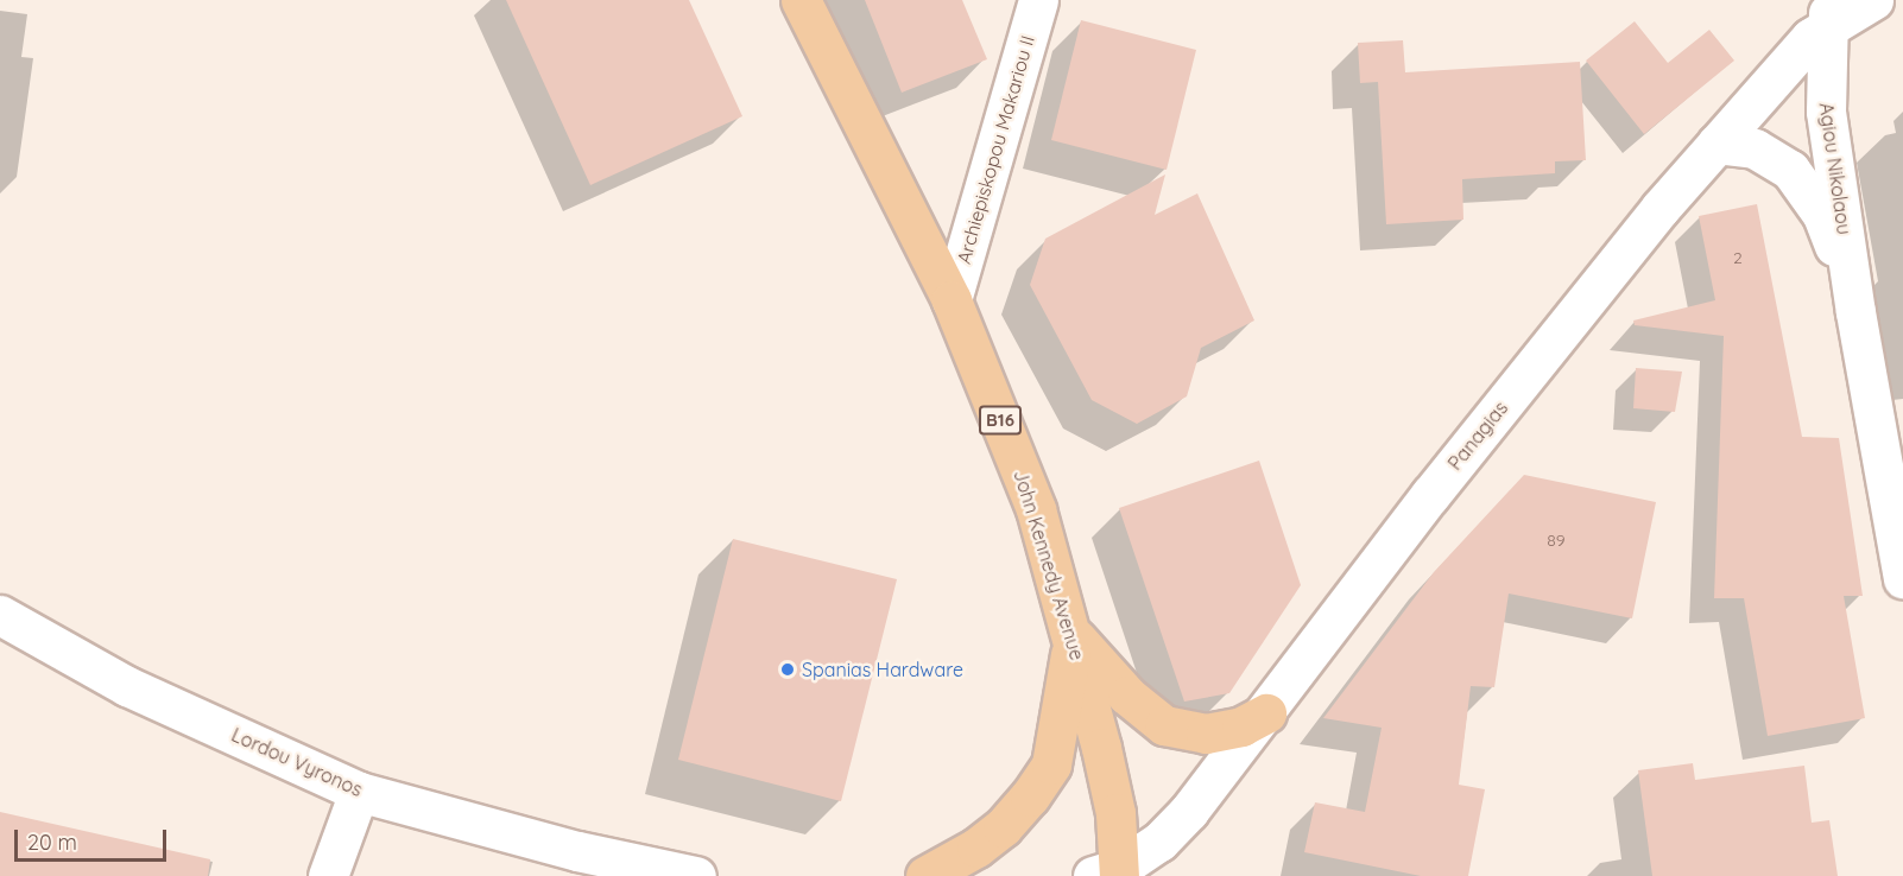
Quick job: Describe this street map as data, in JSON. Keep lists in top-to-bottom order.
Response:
{
  "streets": {
    "main road": ["B16", "John Kennedy Avenue"],
    "street": [
      "Archiepiskopou Makariou II",
      "Agiou Nikolaou",
      "Panagias",
      "Lordou Vyronos"
    ]
  },
  "crossings": [
    ["Archiepiskopou Makariou II", "John Kennedy Avenue"],
    ["Agiou Nikolaou", "Panagias"],
    ["Panagias", "John Kennedy Avenue"]
  ],
  "places": ["Spanias Hardware"],
  "house_numbers": ["2", "89"],
  "scale_bar": "20 m"
}
